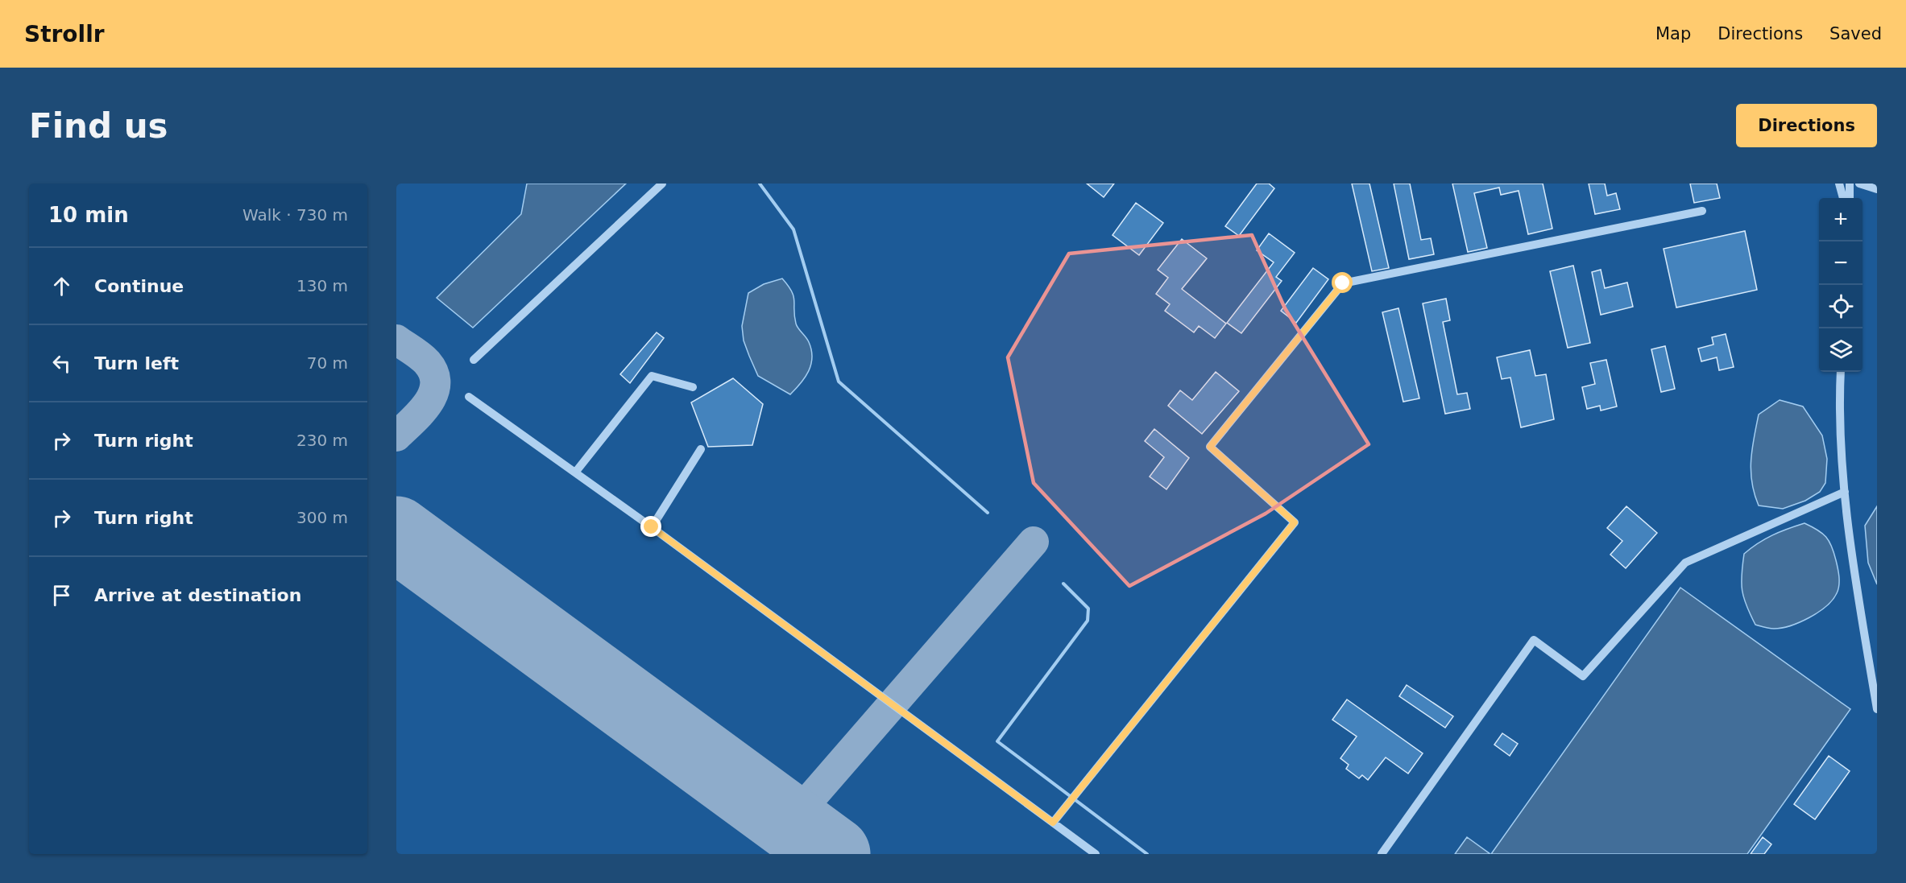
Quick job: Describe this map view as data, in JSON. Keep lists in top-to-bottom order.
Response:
{
  "page": {
    "header": "Strollr",
    "nav": ["Map", "Directions", "Saved"],
    "buttons": "Directions",
    "title": "Find us",
    "heading": ["10 min", "Walk · 730 m"],
    "map_buttons": ["+", "−"],
    "list": [
      ["Continue", "130 m"],
      ["Turn left", "70 m"],
      ["Turn right", "230 m"],
      ["Turn right", "300 m"],
      "Arrive at destination"
    ]
  }
}
